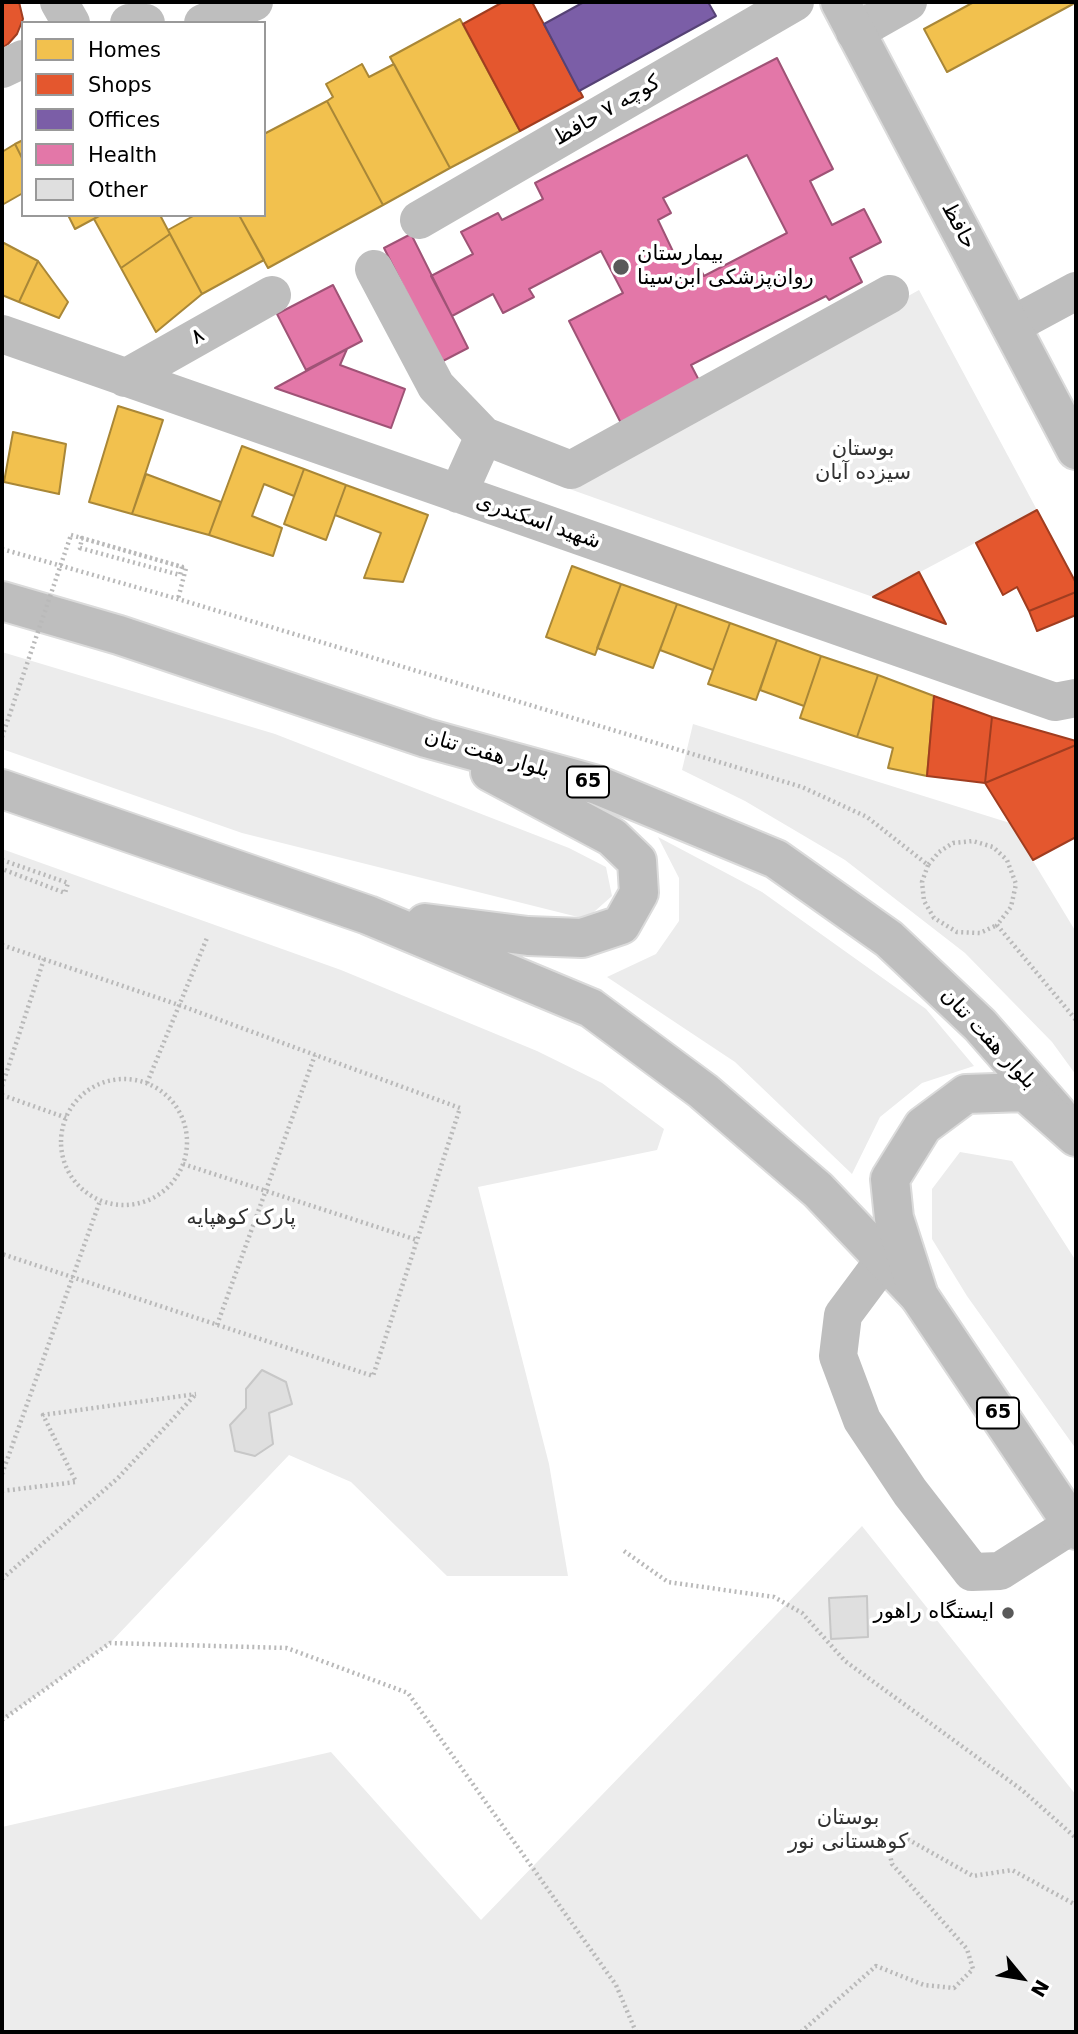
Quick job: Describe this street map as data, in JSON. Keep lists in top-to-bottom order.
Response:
{
  "streets": {
    "main road": [
      "کوچه ۷ حافظ",
      "حافظ",
      "۸",
      "شهید اسکندری",
      "بلوار هفت تنان",
      "65"
    ]
  },
  "crossings": [
    ["۸", "شهید اسکندری"],
    ["بلوار هفت تنان", "65"]
  ],
  "parks": ["بوستان سیزده آبان", "پارک کوهپایه", "بوستان کوهستانی نور"],
  "places": ["بیمارستان روان‌پزشکی ابن‌سینا", "ایستگاه راهور"],
  "legend": [
    "Homes",
    "Shops",
    "Offices",
    "Health",
    "Other"
  ],
  "north": "bottom right"
}
